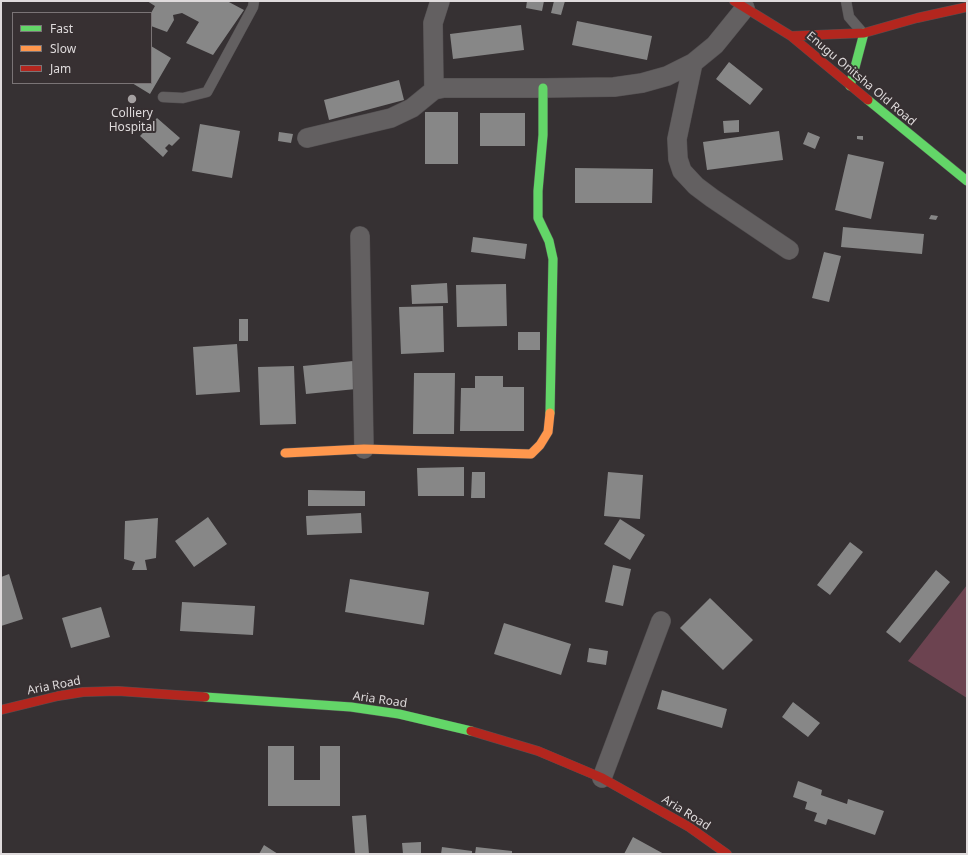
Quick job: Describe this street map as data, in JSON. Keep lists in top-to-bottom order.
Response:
{
  "streets": {
    "street": ["Enugu Onitsha Old Road", "Aria Road"]
  },
  "places": ["Colliery Hospital"],
  "legend": ["Fast", "Slow", "Jam"]
}
